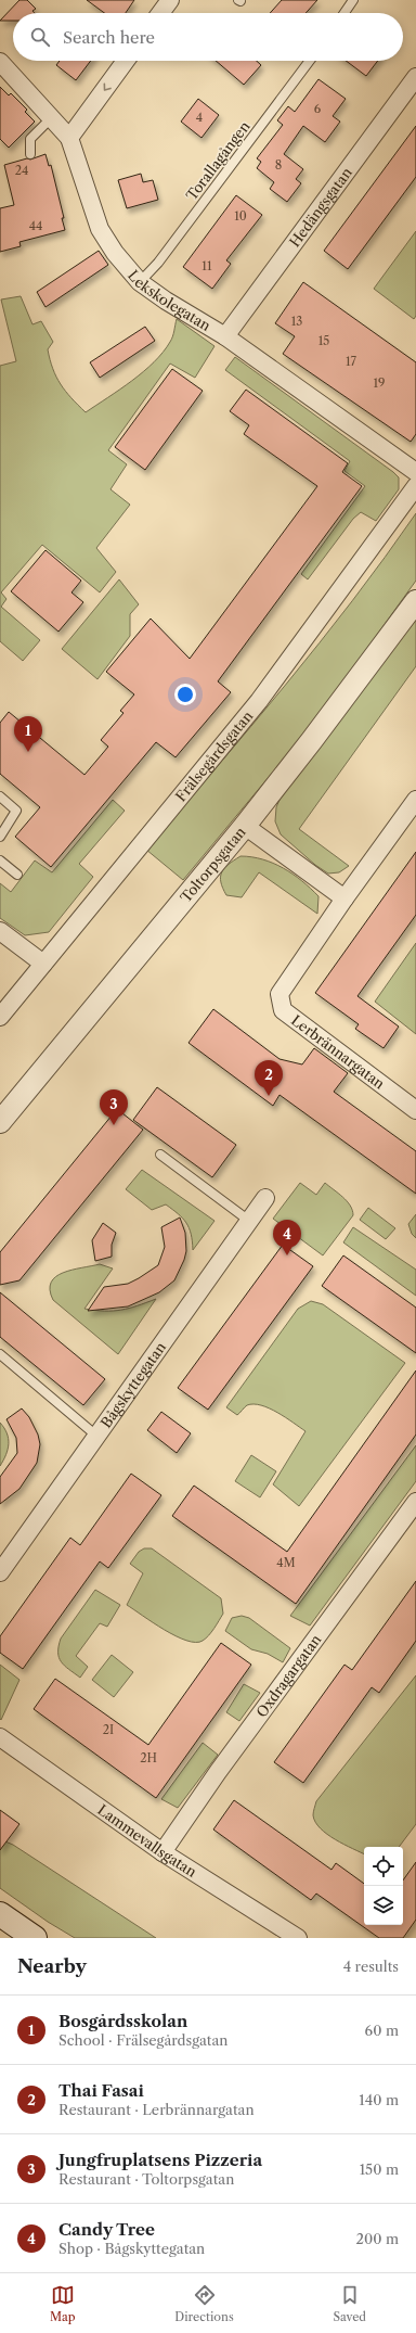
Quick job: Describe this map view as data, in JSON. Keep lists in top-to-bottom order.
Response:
{
  "streets": {
    "street": [
      "Hedängsgatan",
      "Lekskolegatan",
      "Frälsegårdsgatan",
      "Toltorpsgatan",
      "Lerbrännargatan",
      "Bågskyttegatan",
      "Oxdragargatan",
      "Lammevallsgatan"
    ],
    "lane": ["Torallagången"]
  },
  "crossings": [
    ["Torallagången", "Lekskolegatan"],
    ["Hedängsgatan", "Lekskolegatan"],
    ["Oxdragargatan", "Lammevallsgatan"]
  ],
  "house_numbers": [
    "6",
    "4",
    "8",
    "24",
    "10",
    "44",
    "11",
    "13",
    "15",
    "17",
    "19",
    "4M",
    "2I",
    "2H"
  ],
  "page": {
    "search": "Search here",
    "pins": [
      "1",
      "2",
      "3",
      "4"
    ],
    "heading": ["Nearby", "4 results"],
    "list": [
      {
        "mark": "1",
        "name": "Bosgårdsskolan",
        "note": "School · Frälsegårdsgatan",
        "value": "60 m"
      },
      {
        "mark": "2",
        "name": "Thai Fasai",
        "note": "Restaurant · Lerbrännargatan",
        "value": "140 m"
      },
      {
        "mark": "3",
        "name": "Jungfruplatsens Pizzeria",
        "note": "Restaurant · Toltorpsgatan",
        "value": "150 m"
      },
      {
        "mark": "4",
        "name": "Candy Tree",
        "note": "Shop · Bågskyttegatan",
        "value": "200 m"
      }
    ],
    "nav": ["Map", "Directions", "Saved"]
  }
}
